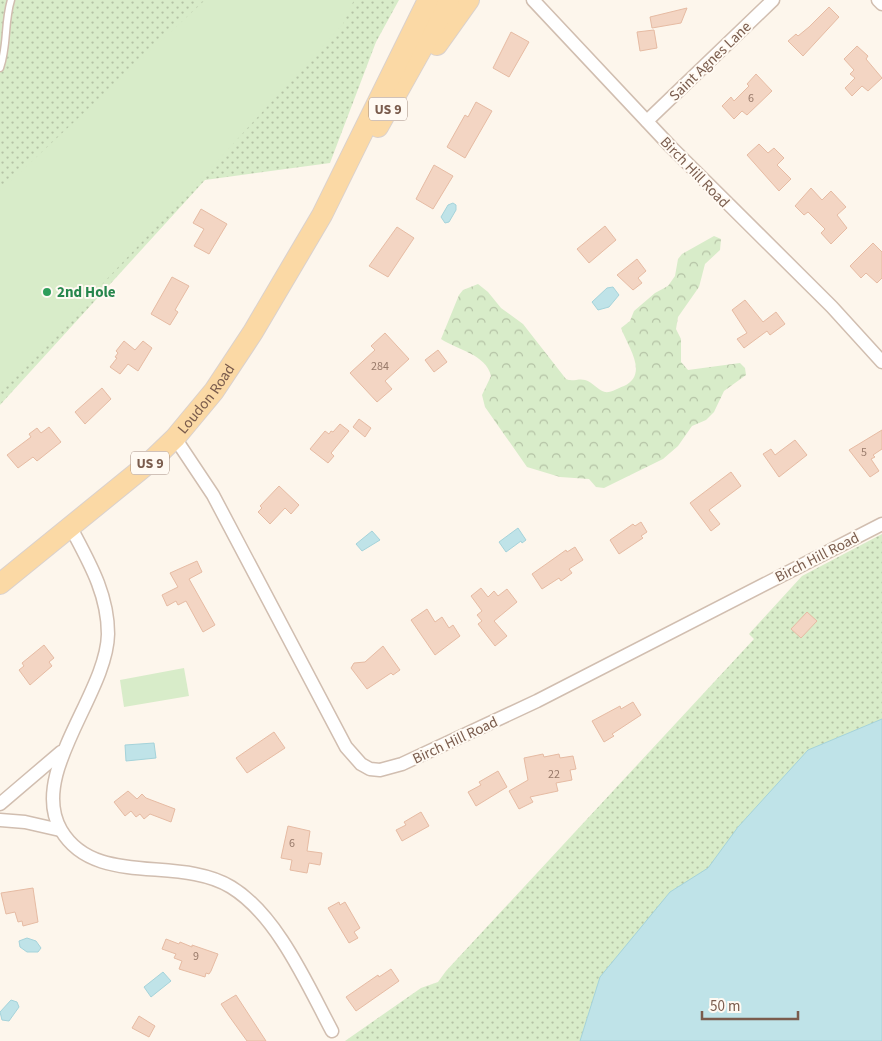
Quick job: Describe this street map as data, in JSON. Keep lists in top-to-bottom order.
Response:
{
  "streets": {
    "main road": ["US 9", "Loudon Road"],
    "street": ["Saint Agnes Lane", "Birch Hill Road"]
  },
  "crossings": [
    ["Saint Agnes Lane", "Birch Hill Road"],
    ["US 9", "Loudon Road"],
    ["Birch Hill Road", "Loudon Road"]
  ],
  "places": ["2nd Hole"],
  "house_numbers": [
    "6",
    "284",
    "5",
    "22",
    "6",
    "9"
  ],
  "scale_bar": "50 m"
}
